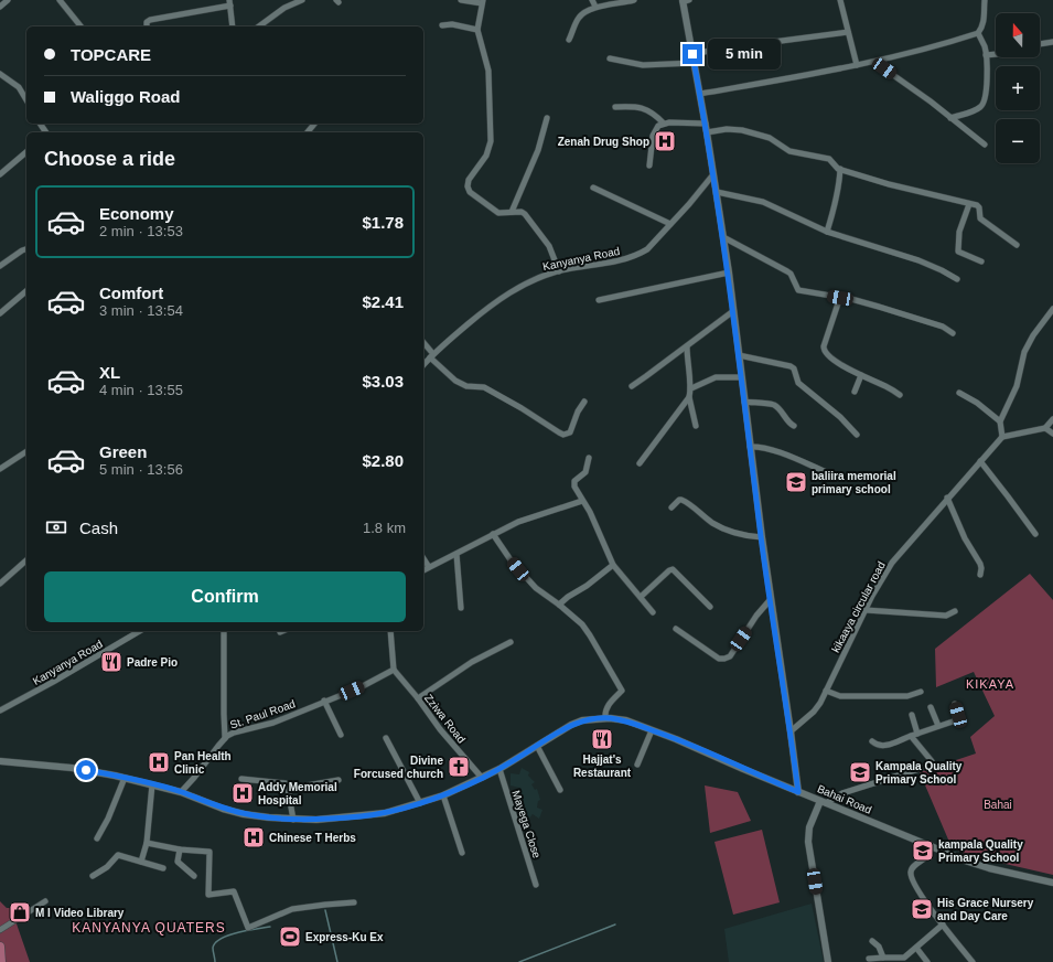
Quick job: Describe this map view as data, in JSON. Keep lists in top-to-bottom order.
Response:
{
  "streets": {
    "street": [
      "Kanyanya Road",
      "kikaaya circular road",
      "St. Paul Road",
      "Zziwa Road",
      "Bahai Road",
      "Mayega Close"
    ]
  },
  "crossings": [
    ["St. Paul Road", "Zziwa Road"],
    ["St. Paul Road", "Bahai Road"],
    ["Zziwa Road", "Bahai Road"],
    ["Bahai Road", "Mayega Close"]
  ],
  "districts": ["KIKAYA", "KANYANYA QUATERS"],
  "parks": ["Bahai"],
  "places": {
    "hospital": [
      "Zenah Drug Shop",
      "Pan Health Clinic",
      "Addy Memorial Hospital",
      "Chinese T Herbs"
    ],
    "school or university": [
      "baliira memorial primary school",
      "Kampala Quality Primary School",
      "kampala Quality Primary School",
      "His Grace Nursery and Day Care"
    ],
    "restaurant": ["Padre Pio", "Hajjat's Restaurant"],
    "church": ["Divine Forcused church"],
    "shop": ["M I Video Library"],
    "sports": ["Express-Ku Ex"]
  },
  "north": "top",
  "page": {
    "map_buttons": ["+", "−"],
    "banner": ["TOPCARE", "Waliggo Road"],
    "bubble": "5 min",
    "heading": "Choose a ride",
    "list": [
      {
        "name": "Economy",
        "note": "2 min · 13:53",
        "value": "$1.78"
      },
      {
        "name": "Comfort",
        "note": "3 min · 13:54",
        "value": "$2.41"
      },
      {
        "name": "XL",
        "note": "4 min · 13:55",
        "value": "$3.03"
      },
      {
        "name": "Green",
        "note": "5 min · 13:56",
        "value": "$2.80"
      }
    ],
    "pay": ["Cash", "1.8 km"],
    "buttons": "Confirm"
  }
}
